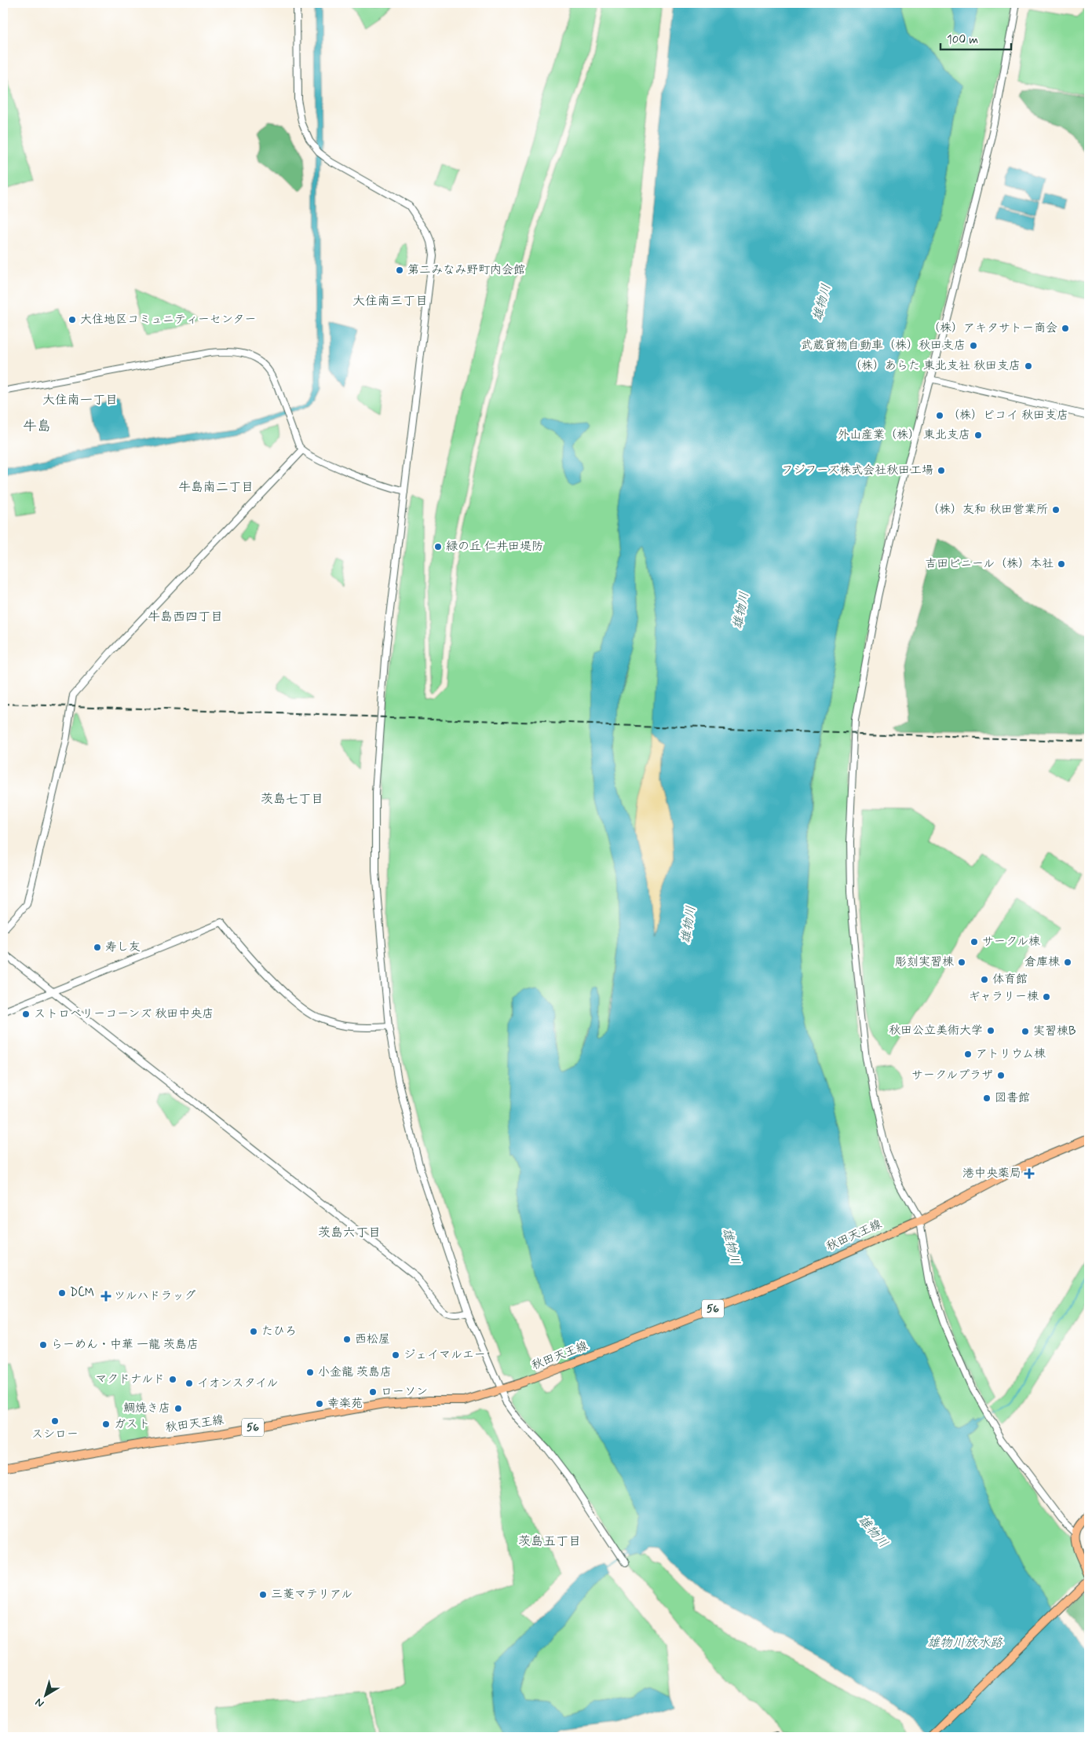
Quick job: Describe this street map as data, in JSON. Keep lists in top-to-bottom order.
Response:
{
  "streets": {
    "main road": ["秋田天王線", "56"]
  },
  "districts": [
    "大住南三丁目",
    "大住南一丁目",
    "牛島",
    "牛島南二丁目",
    "牛島西四丁目",
    "茨島七丁目",
    "茨島六丁目",
    "茨島五丁目"
  ],
  "water": ["雄物川", "雄物川放水路"],
  "places": {
    "other": [
      "第二みなみ野町内会館",
      "大住地区コミュニティーセンター",
      "（株）アキタサトー商会",
      "武蔵貨物自動車（株）秋田支店",
      "（株）あらた 東北支社 秋田支店",
      "（株）ピコイ 秋田支店",
      "外山産業（株） 東北支店",
      "フジフーズ株式会社秋田工場",
      "（株）友和 秋田営業所",
      "緑の丘 仁井田堤防",
      "吉田ビニール（株）本社",
      "サークル棟",
      "寿し友",
      "彫刻実習棟",
      "倉庫棟",
      "体育館",
      "ギャラリー棟",
      "ストロベリーコーンズ 秋田中央店",
      "秋田公立美術大学",
      "実習棟B",
      "アトリウム棟",
      "サークルプラザ",
      "図書館",
      "DCM",
      "たひろ",
      "西松屋",
      "らーめん・中華 一龍 茨島店",
      "ジェイマルエー",
      "小金龍 茨島店",
      "マクドナルド",
      "イオンスタイル",
      "ローソン",
      "幸楽苑",
      "鯛焼き店",
      "スシロー",
      "ガスト",
      "三菱マテリアル"
    ],
    "health": ["港中央薬局", "ツルハドラッグ"]
  },
  "scale_bar": "100 m",
  "north": "bottom left"
}
